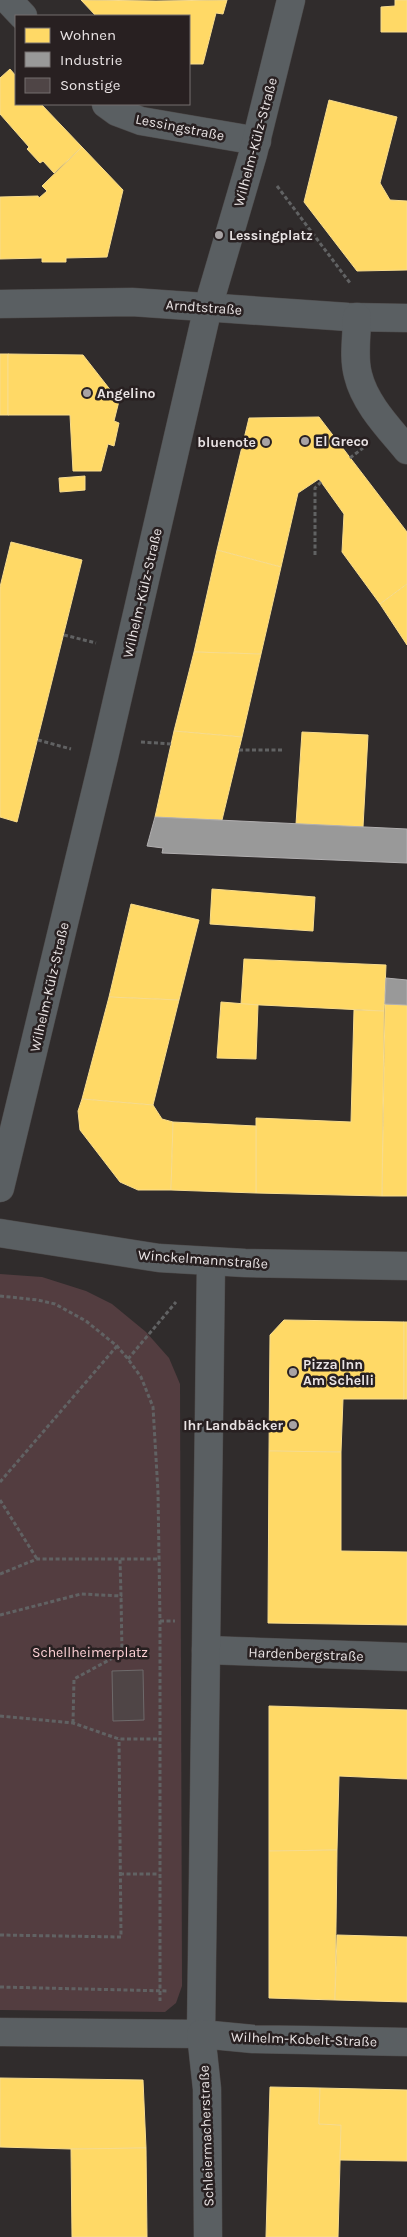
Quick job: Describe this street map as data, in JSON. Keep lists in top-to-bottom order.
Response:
{
  "streets": {
    "street": [
      "Lessingstraße",
      "Wilhelm-Külz-Straße",
      "Arndtstraße",
      "Winckelmannstraße",
      "Hardenbergstraße",
      "Wilhelm-Kobelt-Straße",
      "Schleiermacherstraße"
    ]
  },
  "crossings": [
    ["Lessingstraße", "Wilhelm-Külz-Straße"],
    ["Wilhelm-Külz-Straße", "Arndtstraße"],
    ["Wilhelm-Kobelt-Straße", "Schleiermacherstraße"]
  ],
  "parks": ["Schellheimerplatz"],
  "places": [
    "Lessingplatz",
    "Angelino",
    "El Greco",
    "bluenote",
    "Pizza Inn Am Schelli",
    "Ihr Landbäcker"
  ],
  "legend": ["Wohnen", "Industrie", "Sonstige"]
}
